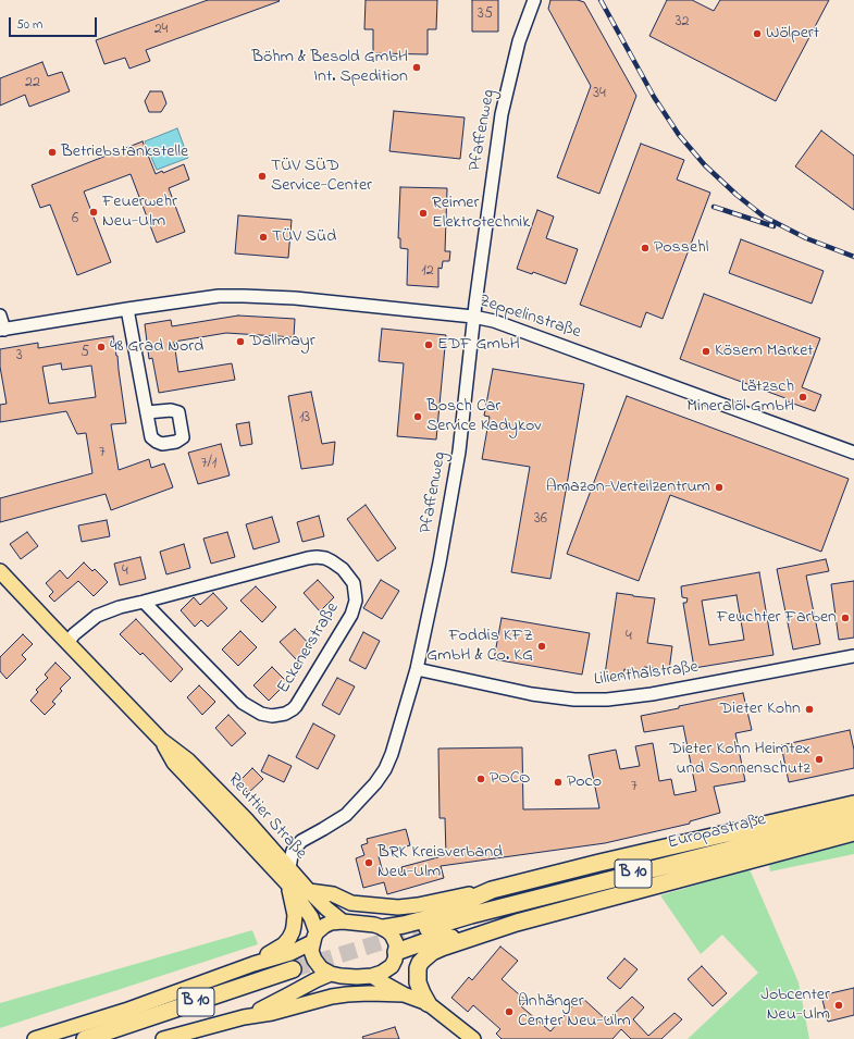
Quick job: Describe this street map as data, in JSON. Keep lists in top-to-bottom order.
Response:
{
  "streets": {
    "highway": ["Europastraße", "B 10"],
    "main road": ["Reuttier Straße"],
    "street": [
      "Pfaffenweg",
      "Zeppelinstraße",
      "Eckenerstraße",
      "Lilienthalstraße"
    ]
  },
  "crossings": [
    ["Pfaffenweg", "Zeppelinstraße"],
    ["Pfaffenweg", "Lilienthalstraße"],
    ["Pfaffenweg", "Reuttier Straße"],
    ["Eckenerstraße", "Reuttier Straße"]
  ],
  "places": [
    "Wölpert",
    "Böhm & Besold GmbH Int. Spedition",
    "Betriebstankstelle",
    "TÜV SÜD Service-Center",
    "Feuerwehr Neu-Ulm",
    "Reimer Elektrotechnik",
    "TÜV Süd",
    "Possehl",
    "Dallmayr",
    "EDF GmbH",
    "48 Grad Nord",
    "Kösem Market",
    "Lätzsch Mineralöl GmbH",
    "Bosch Car Service Kadykov",
    "Amazon-Verteilzentrum",
    "Feuchter Farben",
    "Foddis KFZ GmbH & Co. KG",
    "Dieter Kohn",
    "Dieter Kohn Heimtex und Sonnenschutz",
    "POCO",
    "Poco",
    "BRK Kreisverband Neu-Ulm",
    "Jobcenter Neu-Ulm",
    "Anhänger Center Neu-Ulm"
  ],
  "house_numbers": [
    "35",
    "32",
    "24",
    "22",
    "34",
    "6",
    "12",
    "5",
    "3",
    "13",
    "7",
    "7/1",
    "36",
    "4",
    "4",
    "7"
  ],
  "scale_bar": "50 m"
}
